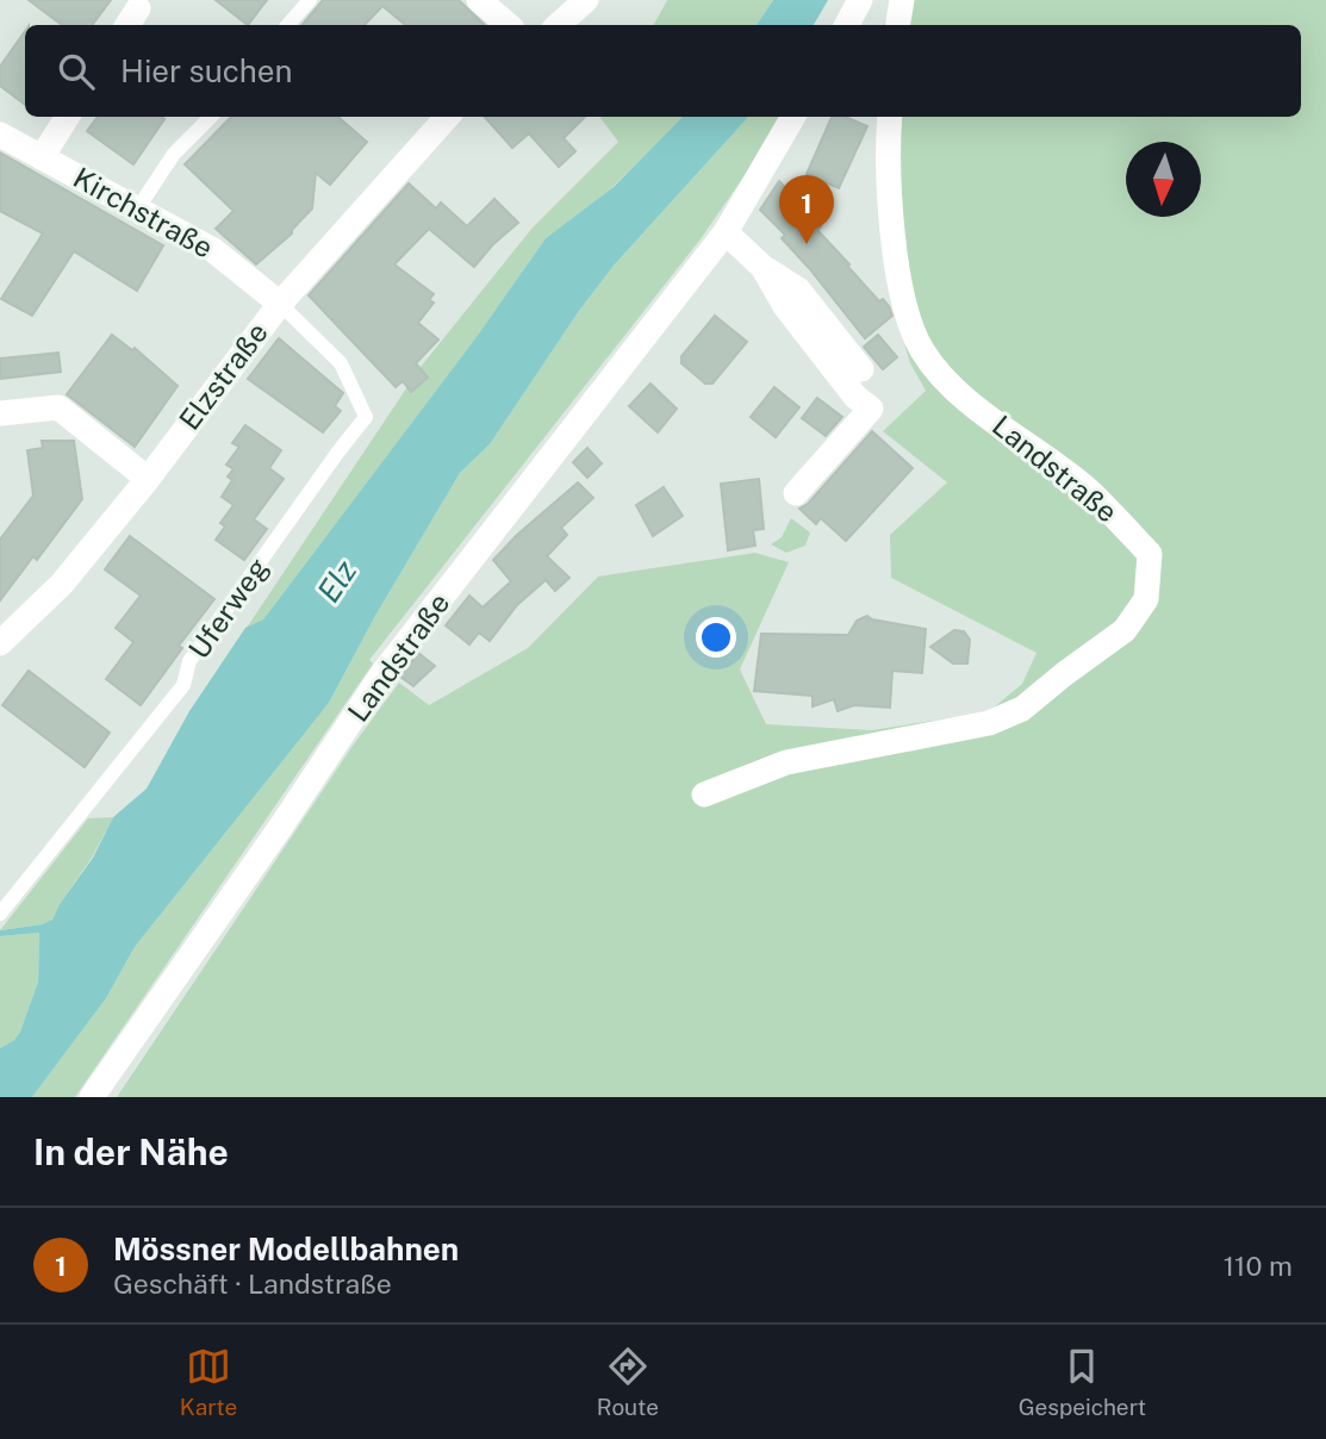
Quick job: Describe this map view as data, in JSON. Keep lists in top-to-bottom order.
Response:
{
  "streets": {
    "street": ["Kirchstraße", "Elzstraße", "Landstraße"],
    "lane": ["Uferweg"]
  },
  "crossings": [
    ["Kirchstraße", "Elzstraße"],
    ["Kirchstraße", "Uferweg"],
    ["Elzstraße", "Uferweg"]
  ],
  "water": ["Elz"],
  "north": "bottom",
  "page": {
    "search": "Hier suchen",
    "pins": "1",
    "heading": "In der Nähe",
    "list": [
      {
        "mark": "1",
        "name": "Mössner Modellbahnen",
        "note": "Geschäft · Landstraße",
        "value": "110 m"
      }
    ],
    "nav": ["Karte", "Route", "Gespeichert"]
  }
}
